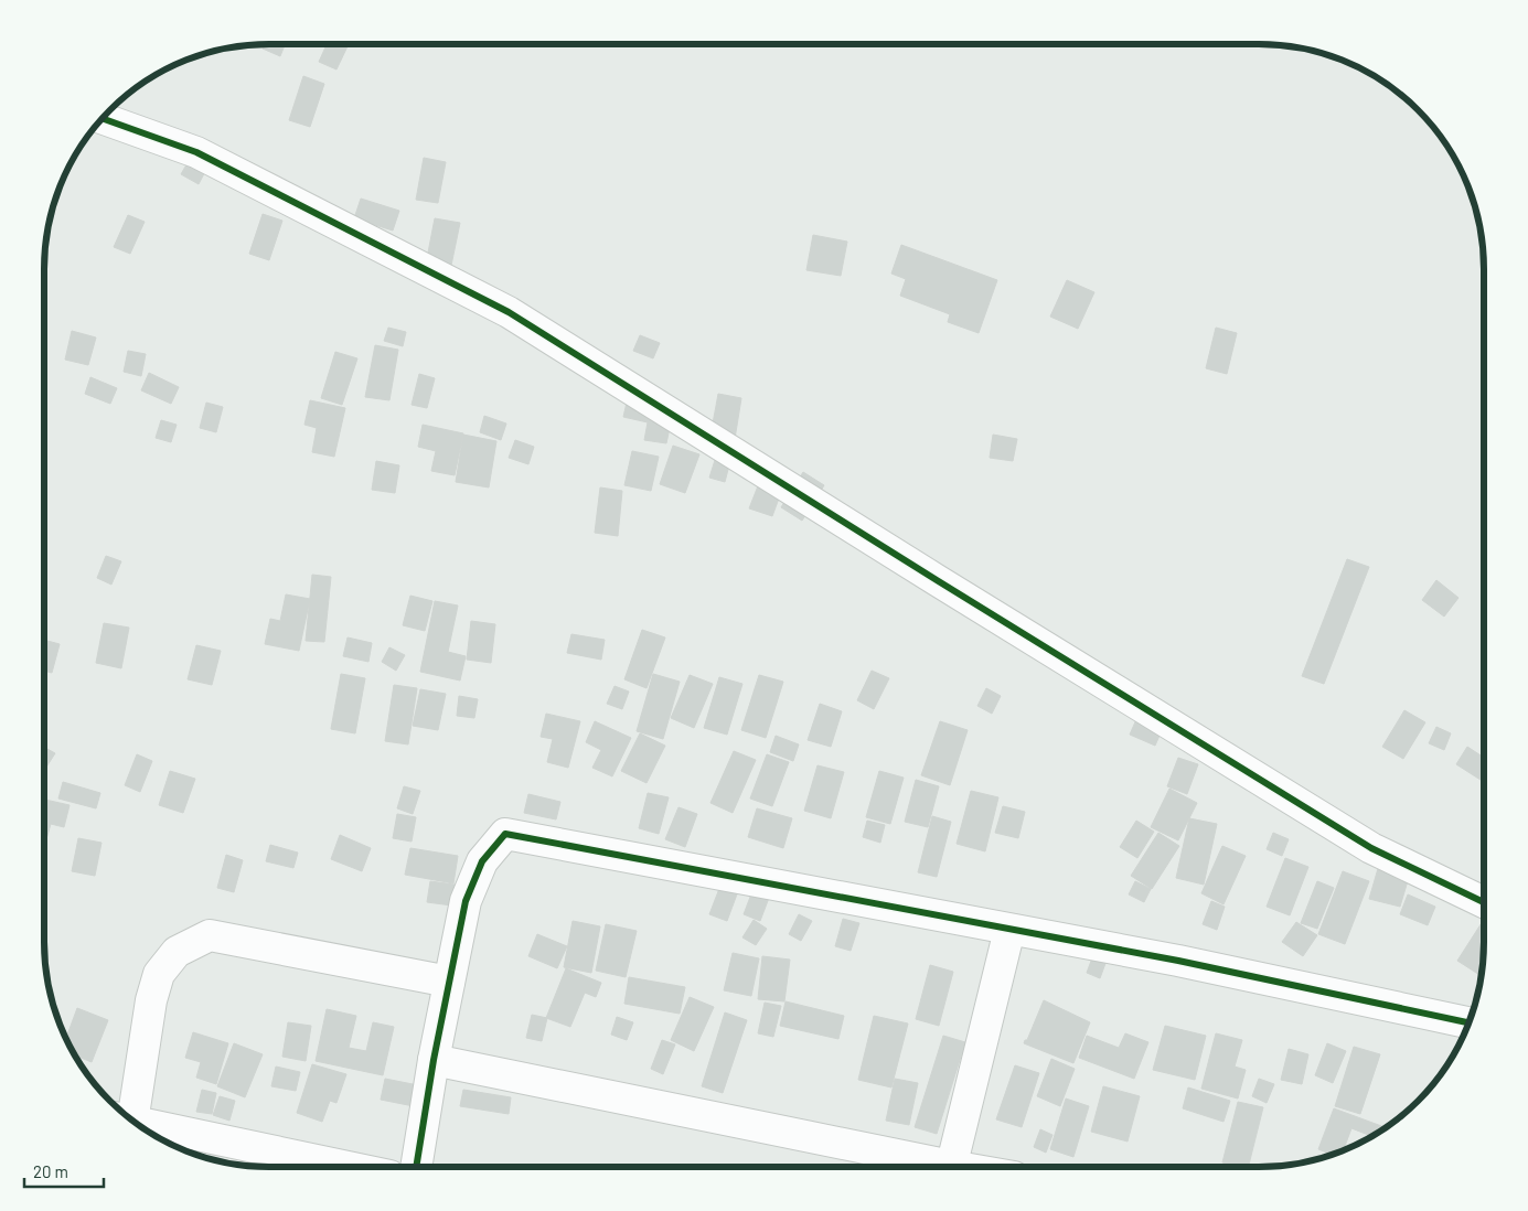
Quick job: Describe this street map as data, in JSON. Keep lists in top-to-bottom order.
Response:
{
  "scale_bar": "20 m"
}
